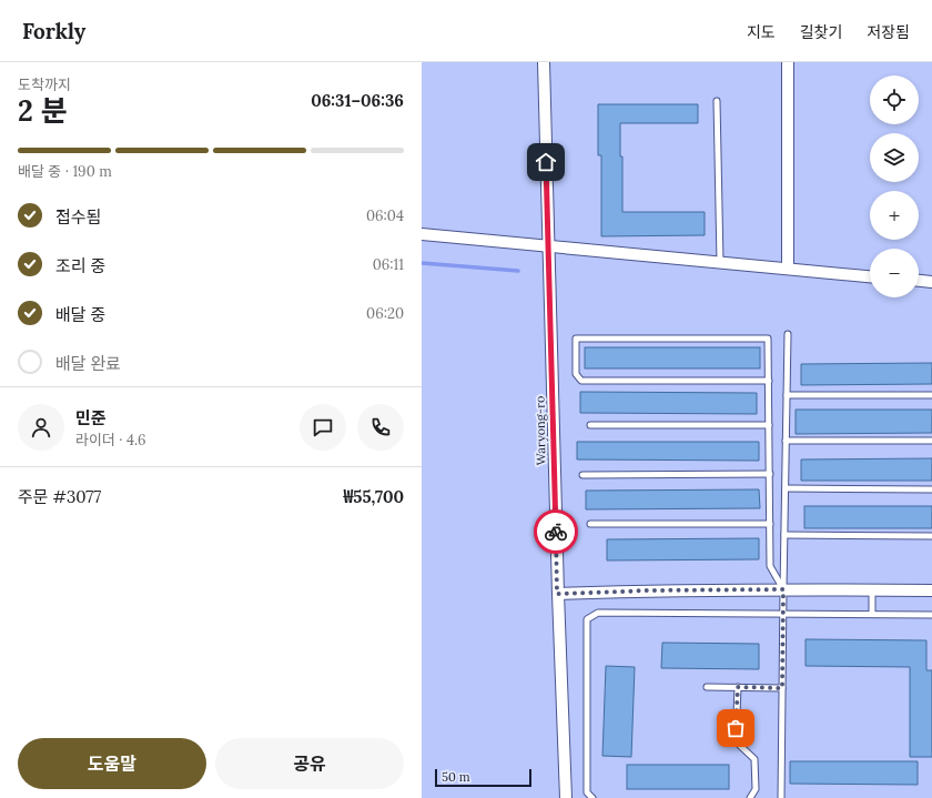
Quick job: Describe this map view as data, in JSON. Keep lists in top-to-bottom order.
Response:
{
  "streets": {
    "street": ["Waryong-ro"]
  },
  "scale_bar": "50 m",
  "page": {
    "header": "Forkly",
    "nav": ["지도", "길찾기", "저장됨"],
    "heading": ["2 분", "도착까지", "06:31–06:36"],
    "panel": [
      "민준",
      "라이더 · 4.6",
      "주문 #3077",
      "₩55,700"
    ],
    "map_buttons": ["+", "−"],
    "bar": "배달 중 · 190 m",
    "list": [
      ["접수됨", "06:04"],
      ["조리 중", "06:11"],
      ["배달 중", "06:20"],
      "배달 완료"
    ],
    "buttons": ["도움말", "공유"],
    "scale": "50 m"
  }
}
